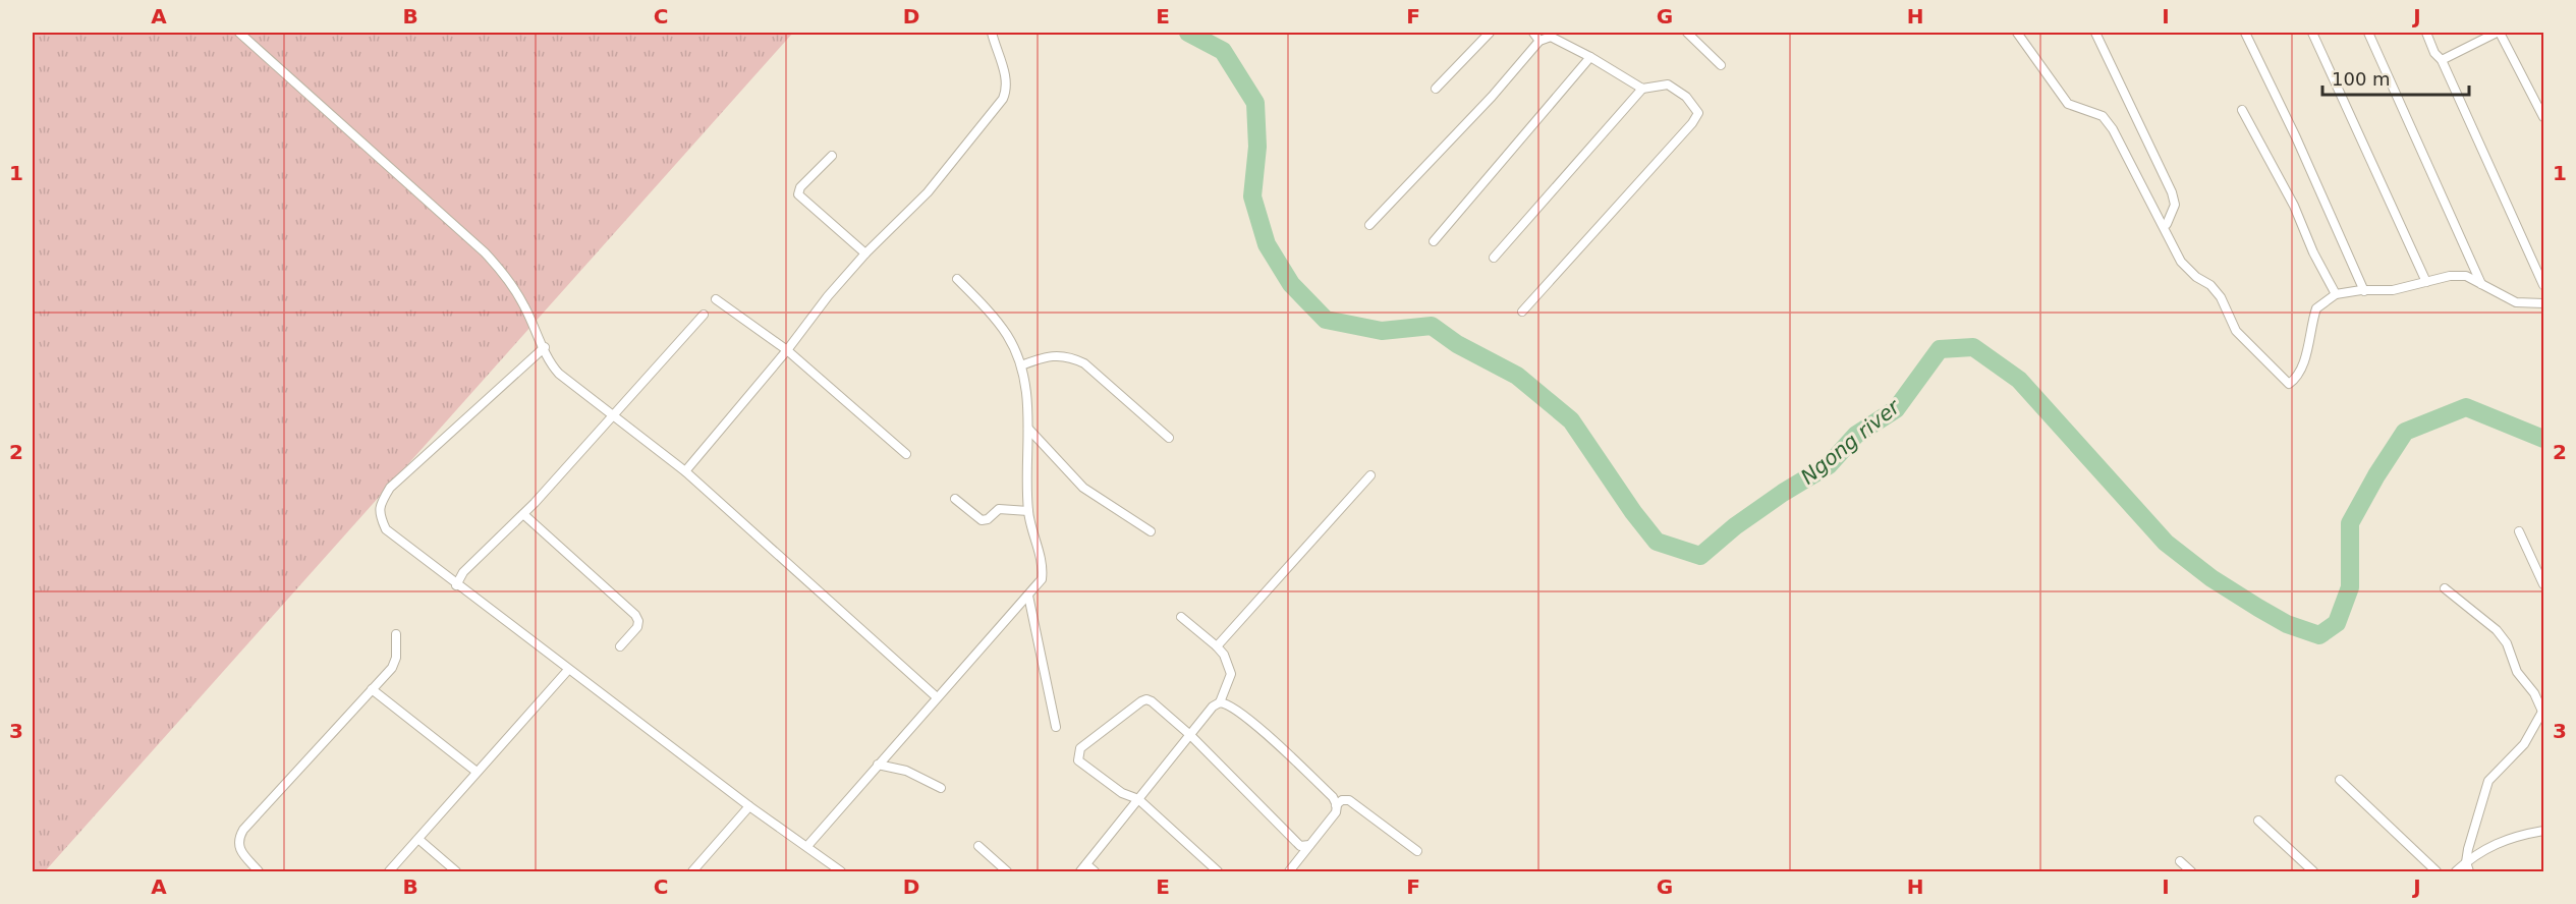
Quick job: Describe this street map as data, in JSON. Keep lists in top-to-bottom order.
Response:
{
  "water": ["Ngong river"],
  "scale_bar": "100 m",
  "grid": {
    "columns": [
      "A",
      "B",
      "C",
      "D",
      "E",
      "F",
      "G",
      "H",
      "I",
      "J"
    ],
    "rows": ["1", "2", "3"]
  }
}
